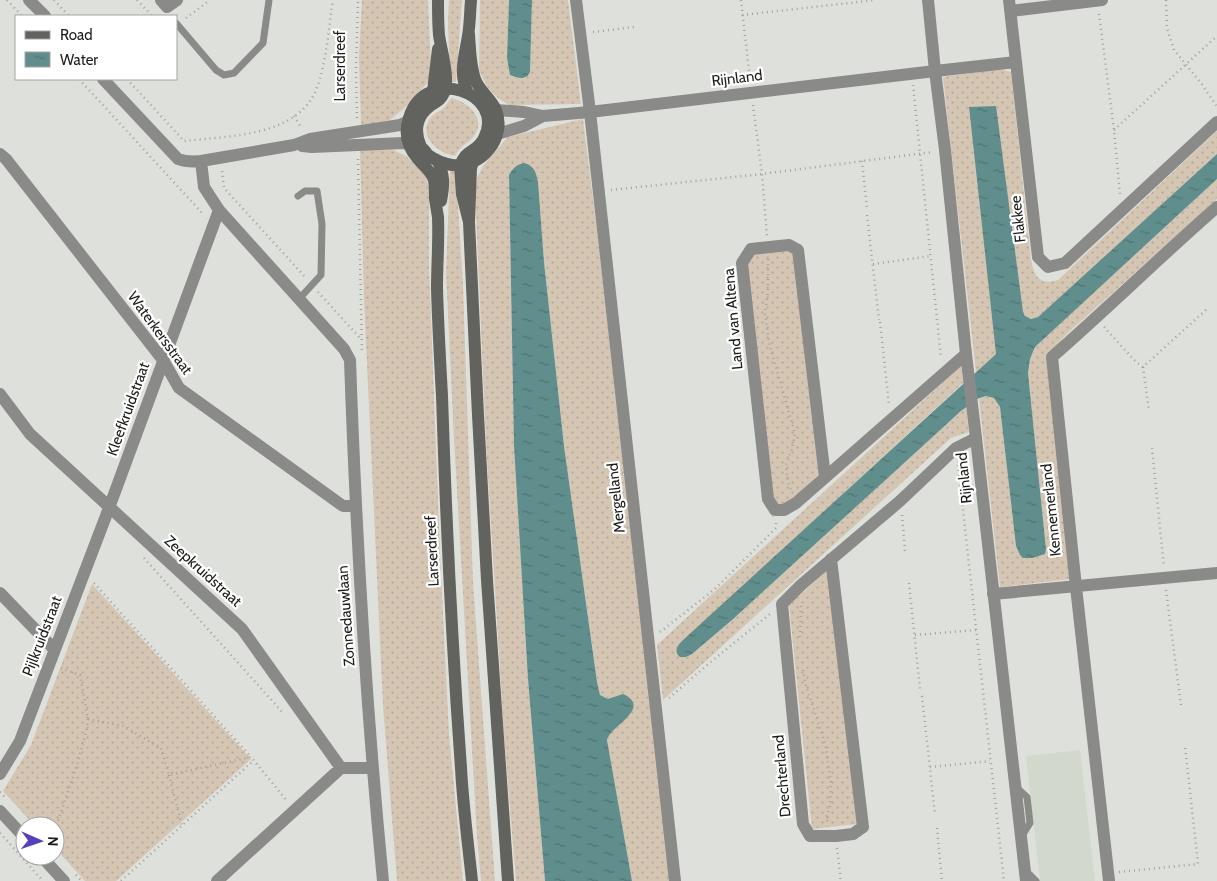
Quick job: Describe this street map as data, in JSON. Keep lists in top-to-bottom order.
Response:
{
  "streets": {
    "main road": ["Larserdreef"],
    "street": [
      "Rijnland",
      "Flakkee",
      "Land van Altena",
      "Waterkersstraat",
      "Kleefkruidstraat",
      "Mergelland",
      "Kennemerland",
      "Zeepkruidstraat",
      "Zonnedauwlaan",
      "Pijlkruidstraat",
      "Drechterland"
    ]
  },
  "crossings": [
    ["Rijnland", "Flakkee"],
    ["Rijnland", "Mergelland"],
    ["Waterkersstraat", "Kleefkruidstraat"],
    ["Waterkersstraat", "Zonnedauwlaan"],
    ["Kleefkruidstraat", "Zeepkruidstraat"],
    ["Kleefkruidstraat", "Pijlkruidstraat"],
    ["Zeepkruidstraat", "Pijlkruidstraat"]
  ],
  "legend": ["Road", "Water"],
  "north": "right"
}
